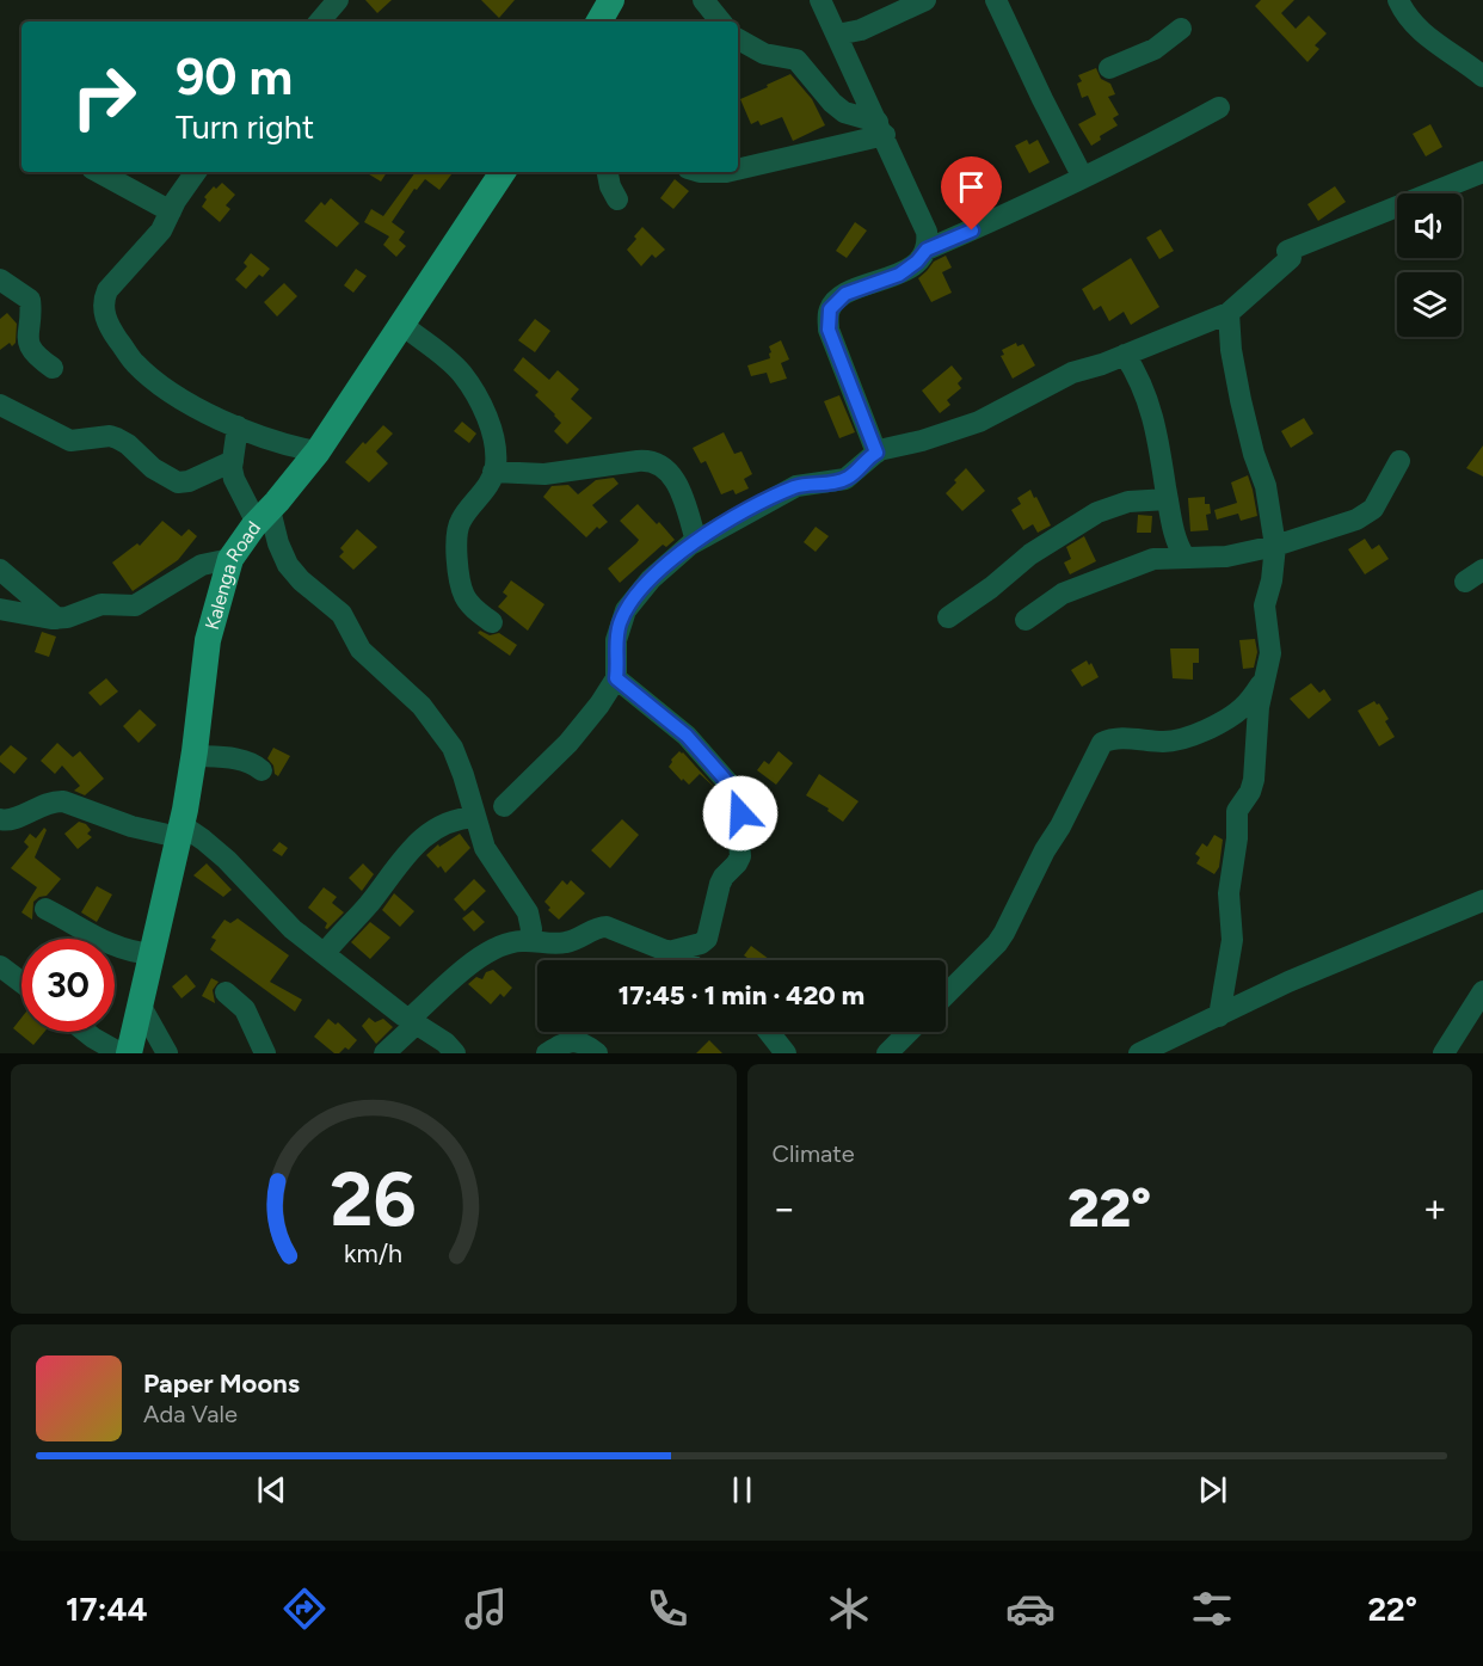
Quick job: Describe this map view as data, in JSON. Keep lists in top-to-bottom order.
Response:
{
  "streets": {
    "main road": ["Kalenga Road"]
  },
  "page": {
    "turn": ["90 m", "Turn right"],
    "limit": "30",
    "trip": "17:45 · 1 min · 420 m",
    "tile": "Climate",
    "heat": ["−", "22°", "+"],
    "song": ["Paper Moons", "Ada Vale"],
    "tabs": ["17:44", "22°"],
    "gauge": ["26", "km/h"]
  }
}
